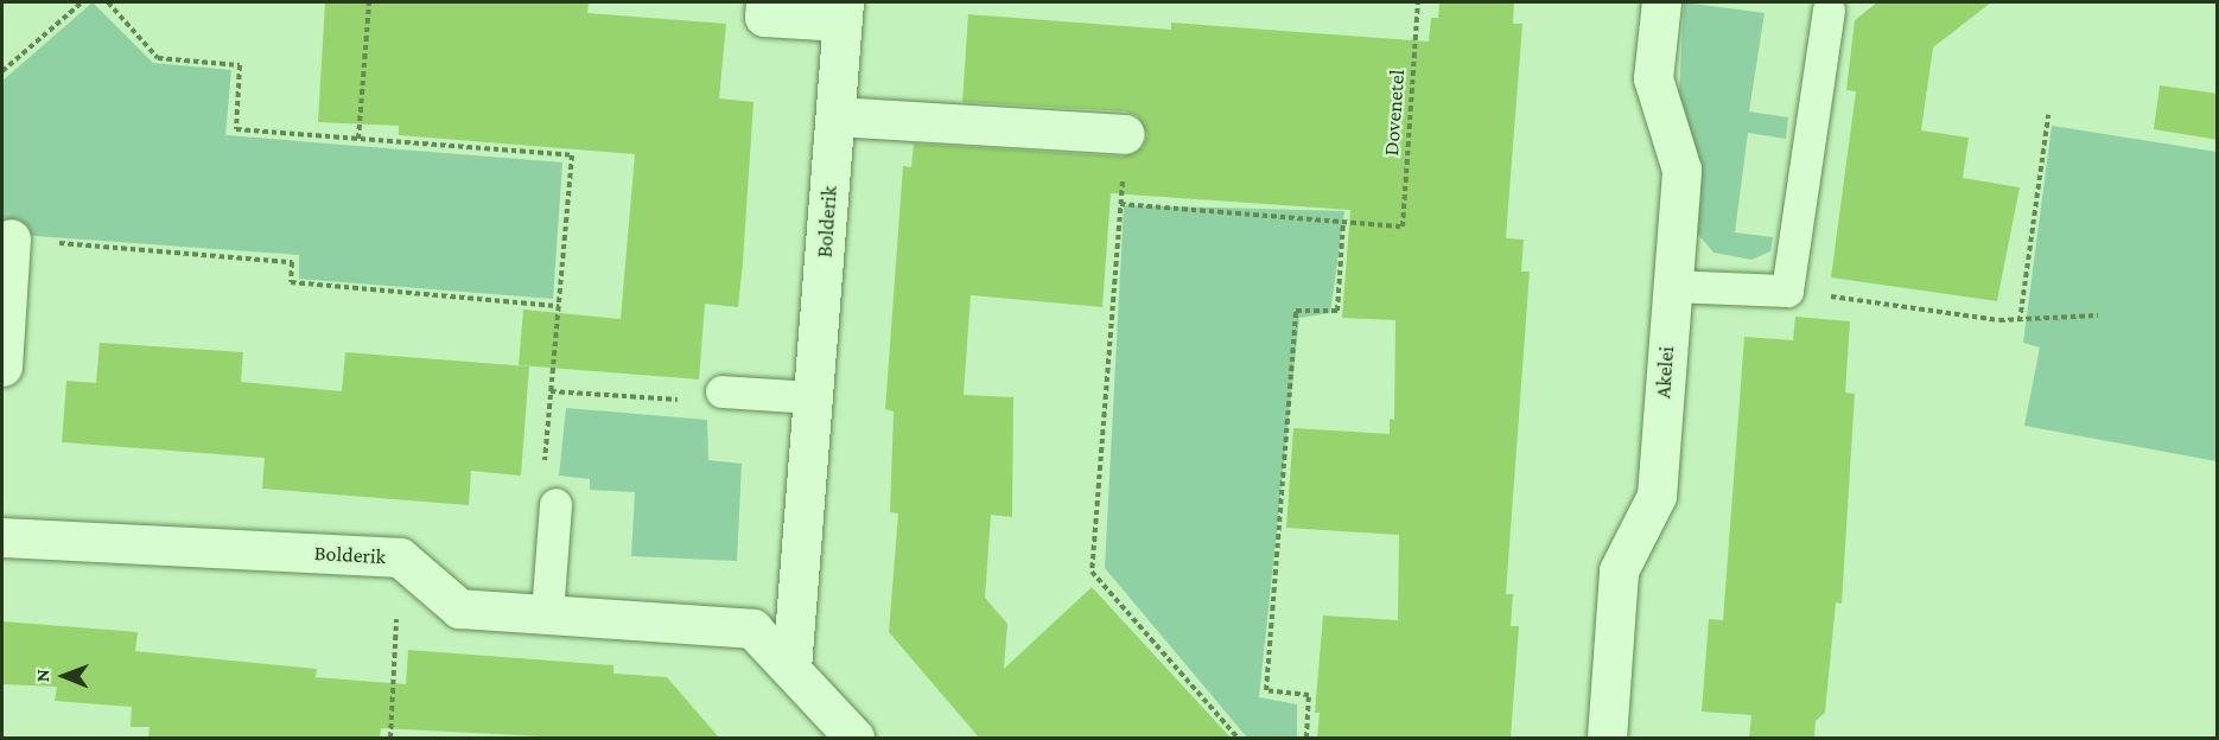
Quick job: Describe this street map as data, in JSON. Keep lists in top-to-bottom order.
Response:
{
  "streets": {
    "street": ["Bolderik", "Akelei"],
    "path": ["Dovenetel"]
  },
  "north": "left"
}
